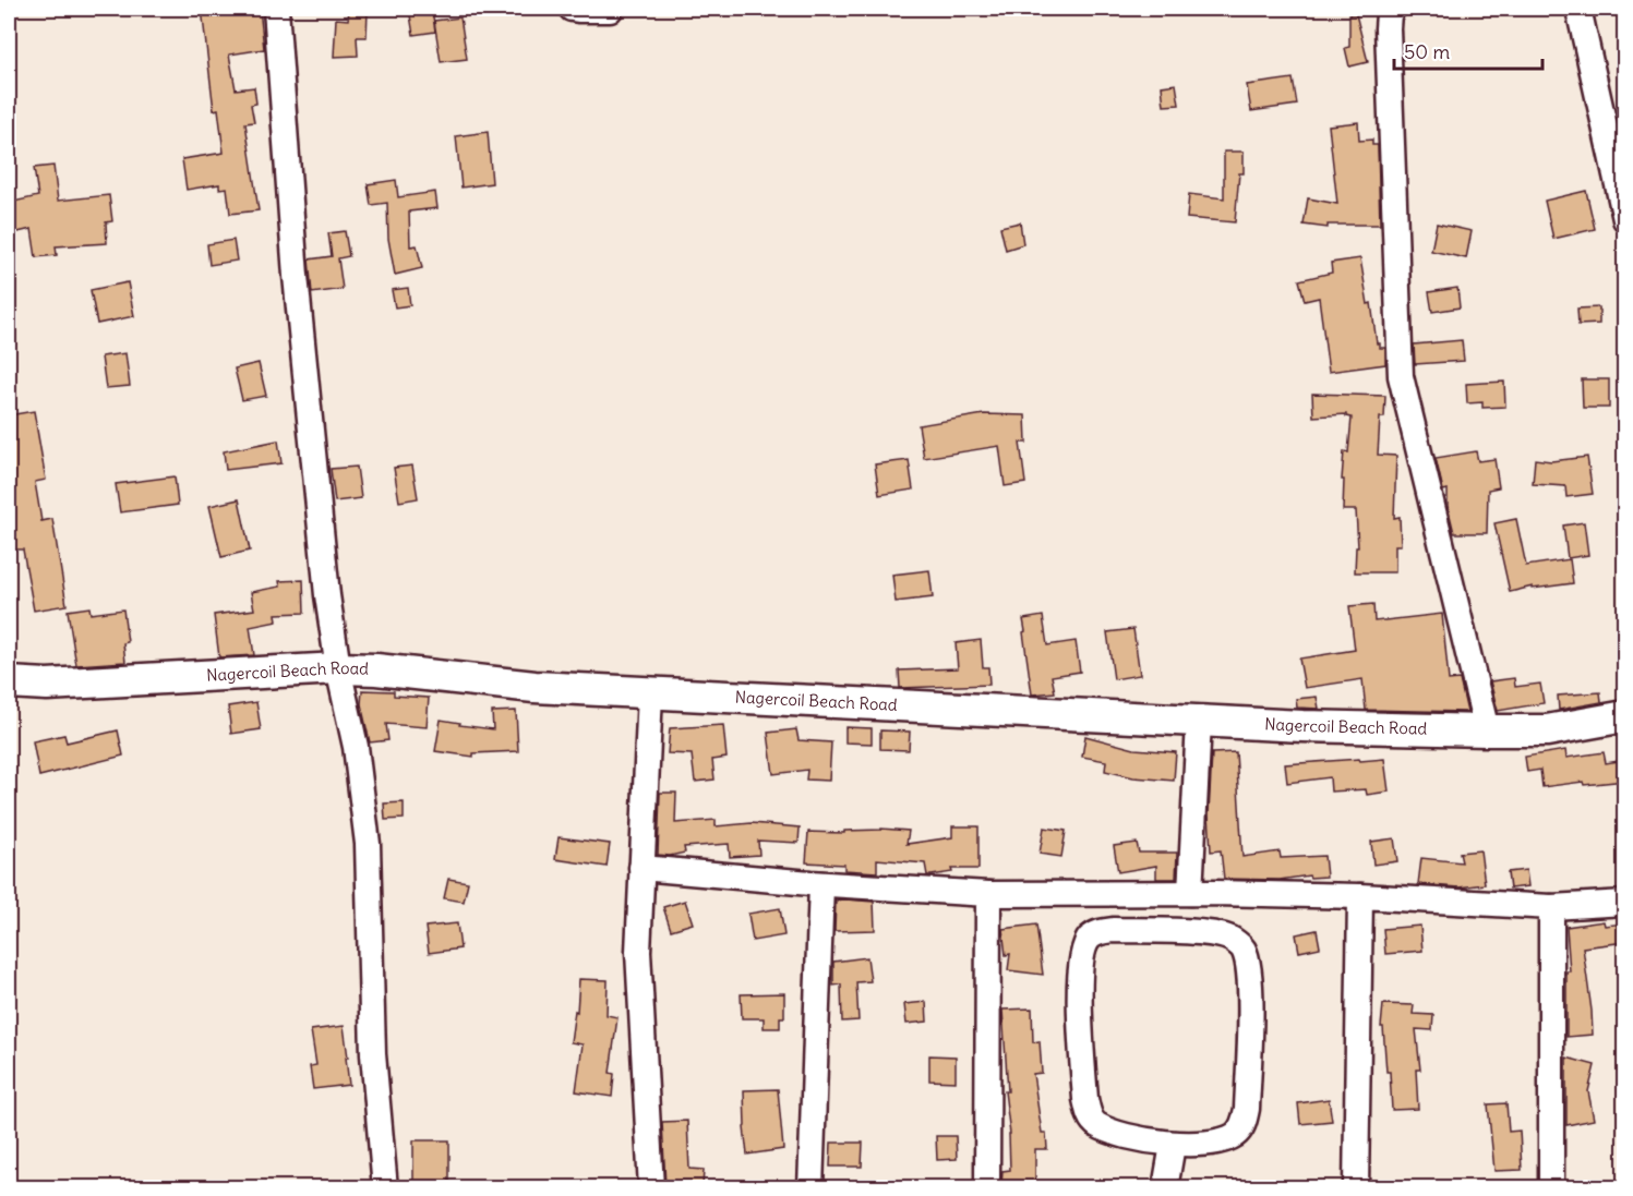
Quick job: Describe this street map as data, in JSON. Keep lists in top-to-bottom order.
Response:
{
  "streets": {
    "main road": ["Nagercoil Beach Road"]
  },
  "scale_bar": "50 m"
}
